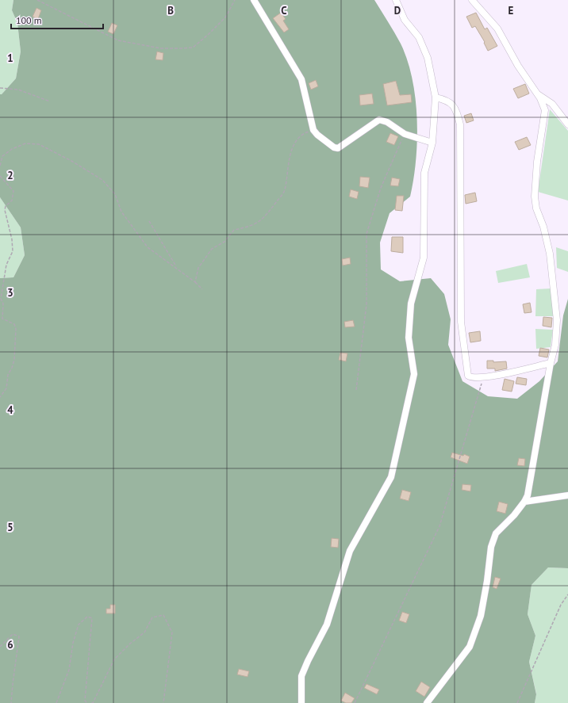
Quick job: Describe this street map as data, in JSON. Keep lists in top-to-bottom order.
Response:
{
  "scale_bar": "100 m",
  "grid": {
    "columns": [
      "B",
      "C",
      "D",
      "E"
    ],
    "rows": [
      "1",
      "2",
      "3",
      "4",
      "5",
      "6"
    ]
  }
}
